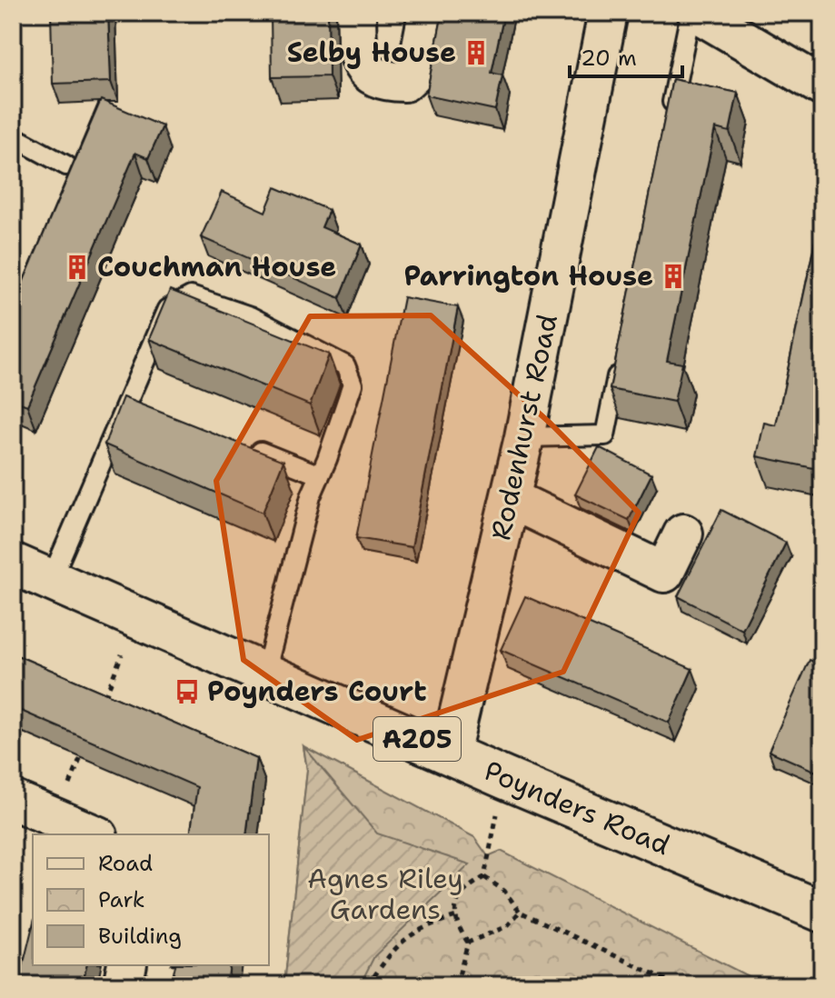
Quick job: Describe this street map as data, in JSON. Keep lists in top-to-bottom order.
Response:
{
  "streets": {
    "highway": ["A205", "Poynders Road"],
    "street": ["Rodenhurst Road"]
  },
  "crossings": [
    ["Rodenhurst Road", "Poynders Road"]
  ],
  "parks": ["Agnes Riley Gardens"],
  "places": {
    "building": ["Selby House", "Couchman House", "Parrington House"],
    "bus stop": ["Poynders Court"]
  },
  "legend": ["Road", "Park", "Building"],
  "scale_bar": "20 m"
}
